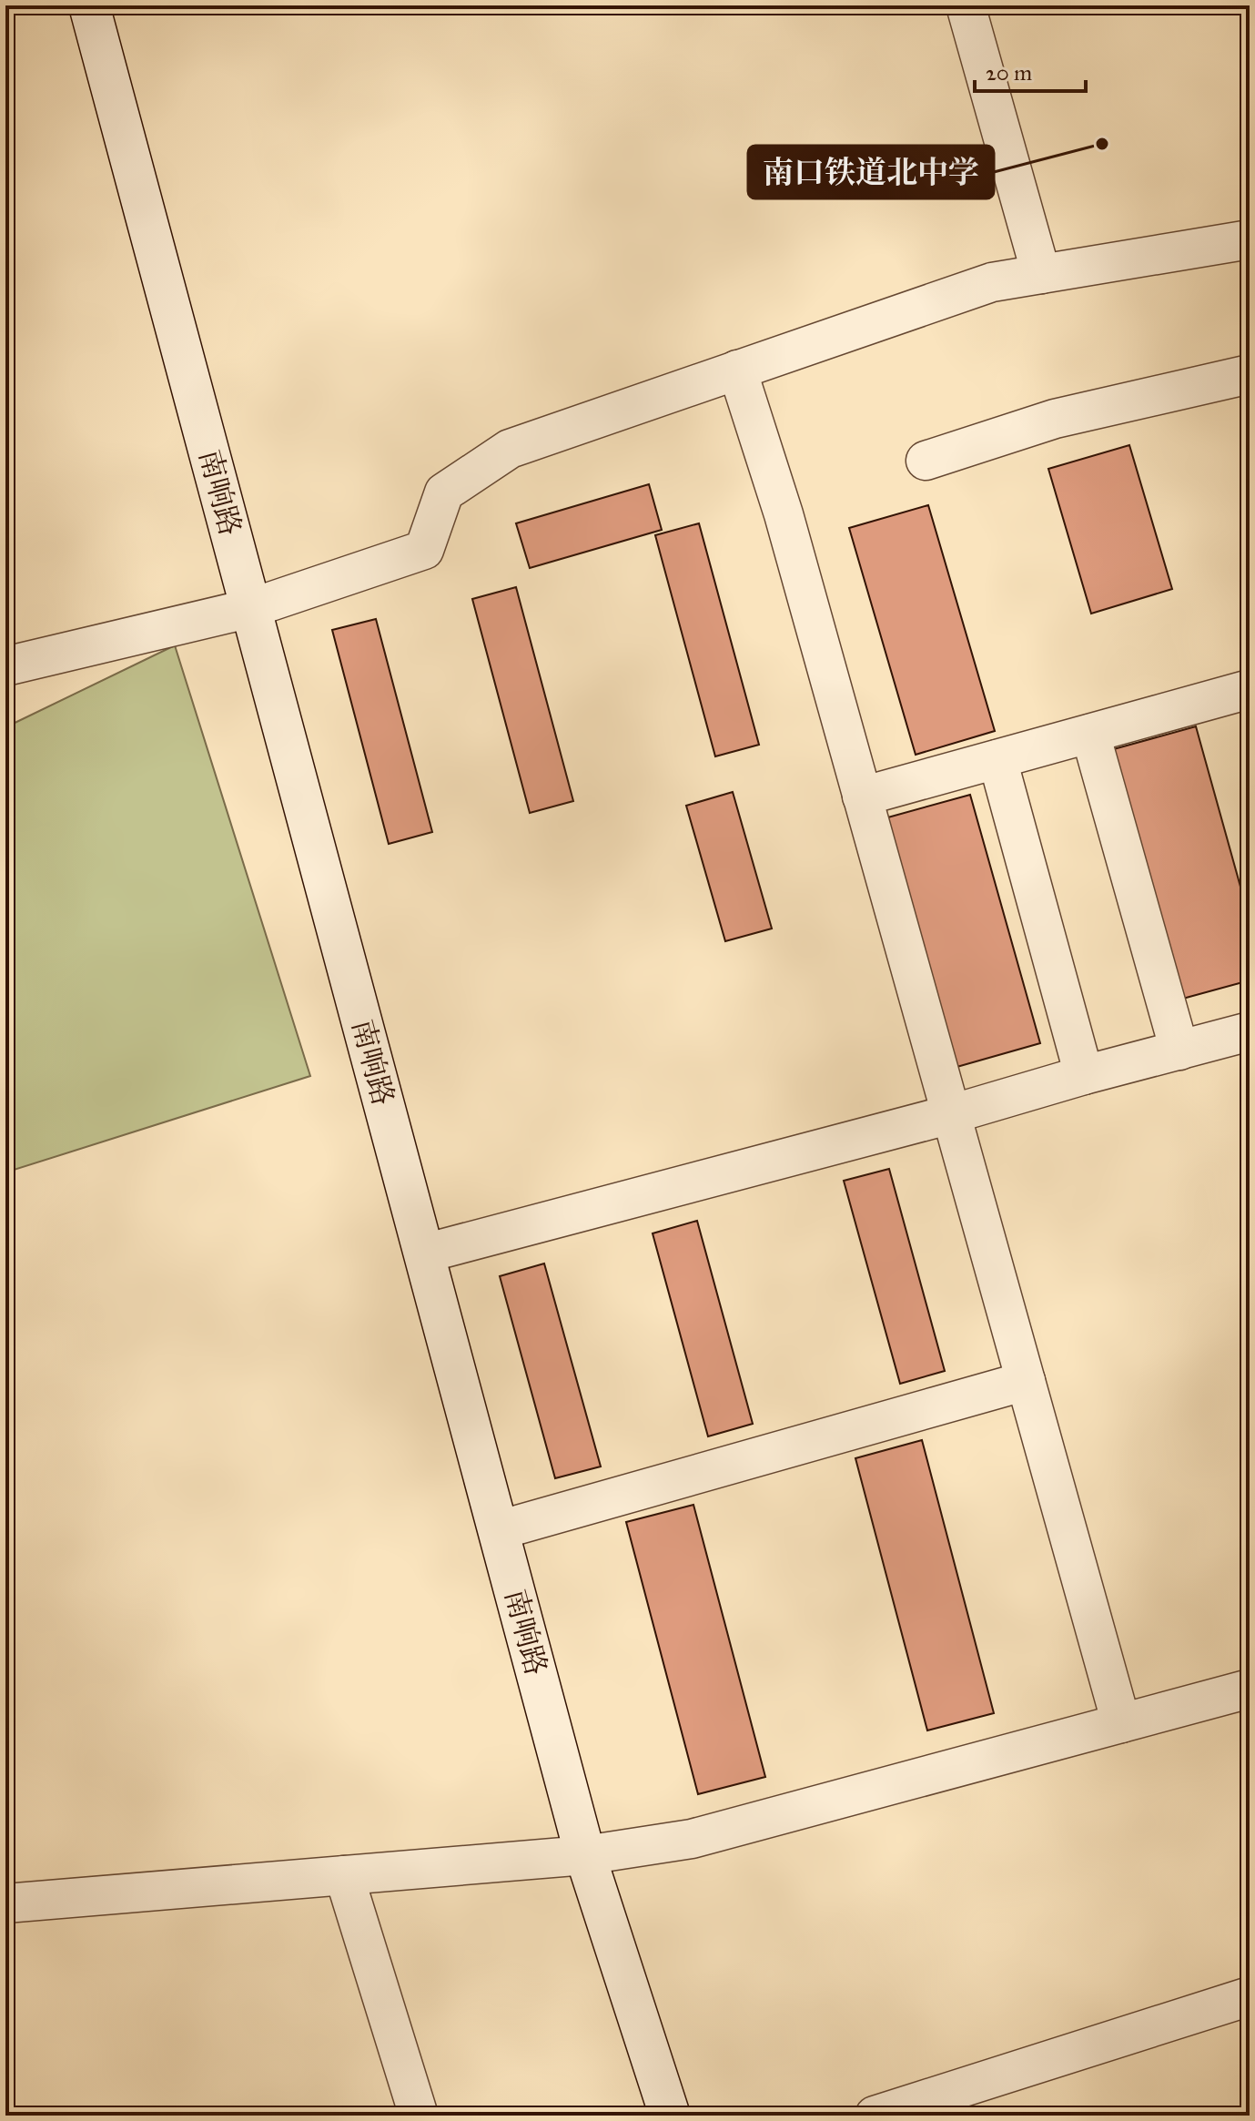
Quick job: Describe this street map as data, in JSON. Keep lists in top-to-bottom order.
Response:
{
  "streets": {
    "street": ["南响路"]
  },
  "places": ["南口铁道北中学"],
  "scale_bar": "20 m"
}
